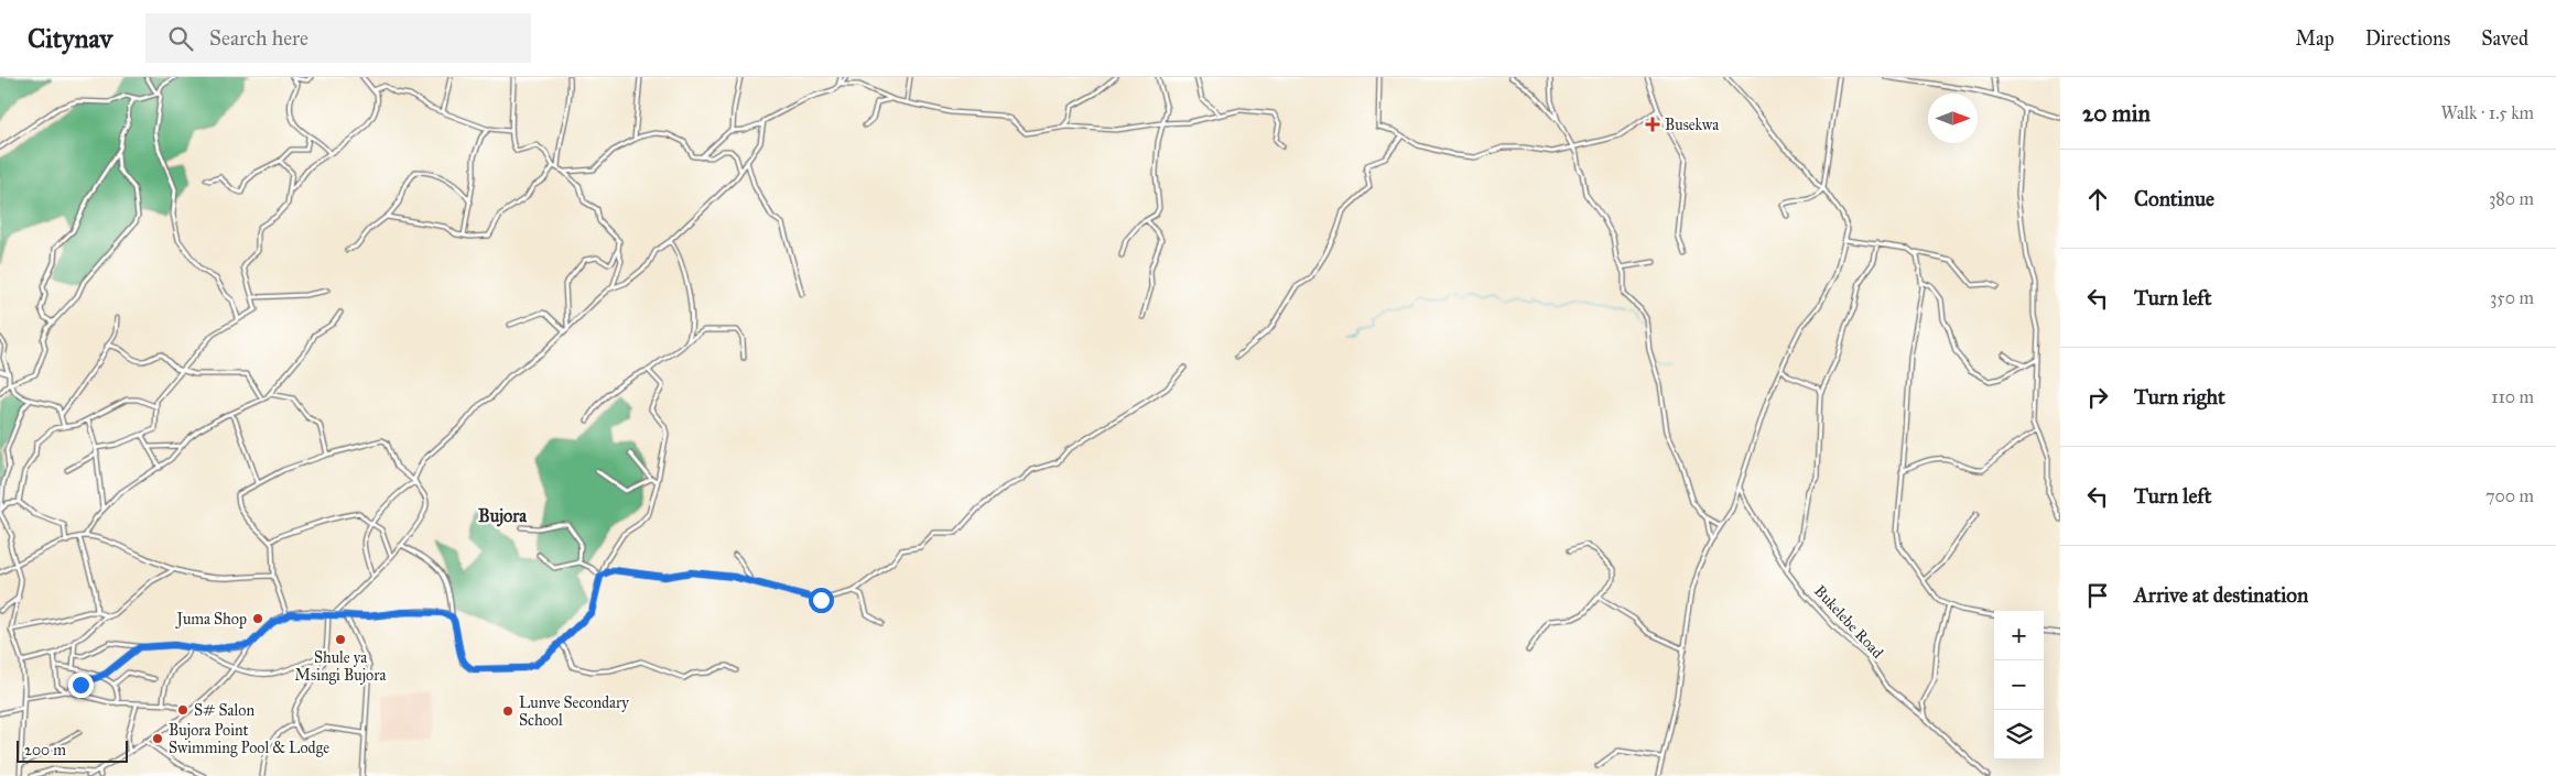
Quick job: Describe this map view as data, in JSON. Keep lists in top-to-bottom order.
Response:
{
  "streets": {
    "street": ["Bukelebe Road"]
  },
  "districts": ["Bujora"],
  "places": {
    "health": ["Busekwa"],
    "other": [
      "Juma Shop",
      "Shule ya Msingi Bujora",
      "S# Salon",
      "Lunve Secondary School",
      "Bujora Point Swimming Pool & Lodge"
    ]
  },
  "scale_bar": "200 m",
  "north": "right",
  "page": {
    "header": "Citynav",
    "search": "Search here",
    "nav": ["Map", "Directions", "Saved"],
    "heading": ["20 min", "Walk · 1.5 km"],
    "list": [
      ["Continue", "380 m"],
      ["Turn left", "350 m"],
      ["Turn right", "110 m"],
      ["Turn left", "700 m"],
      "Arrive at destination"
    ],
    "map_buttons": ["+", "−"],
    "scale": "200 m"
  }
}
